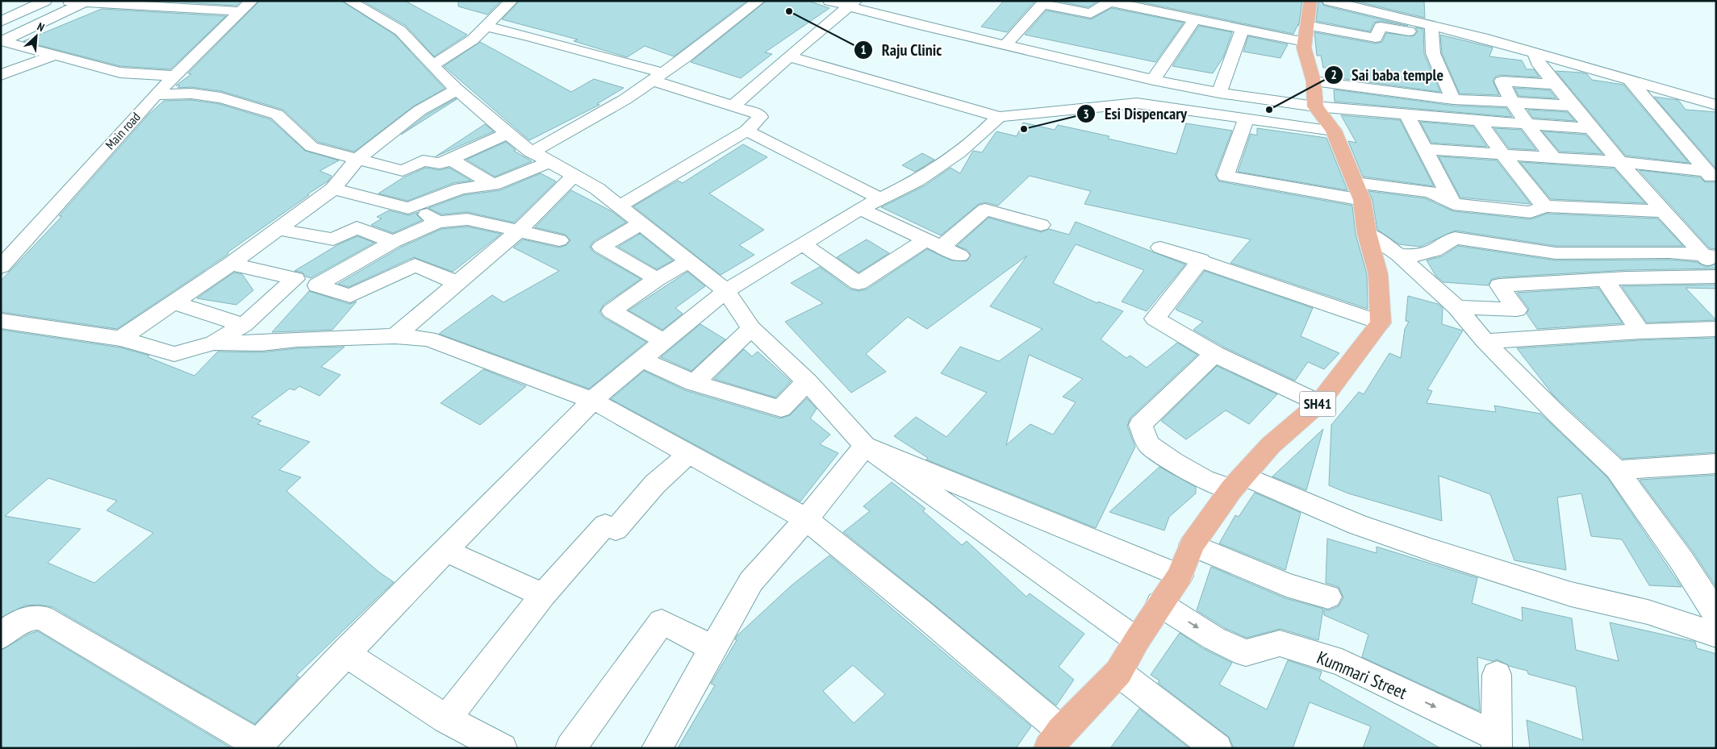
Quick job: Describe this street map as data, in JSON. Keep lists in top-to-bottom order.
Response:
{
  "streets": {
    "main road": ["SH41"],
    "street": ["Main road", "Kummari Street"]
  },
  "crossings": [
    ["SH41", "Kummari Street"]
  ],
  "places": ["Raju Clinic", "Sai baba temple", "Esi Dispencary"],
  "north": "top right"
}
